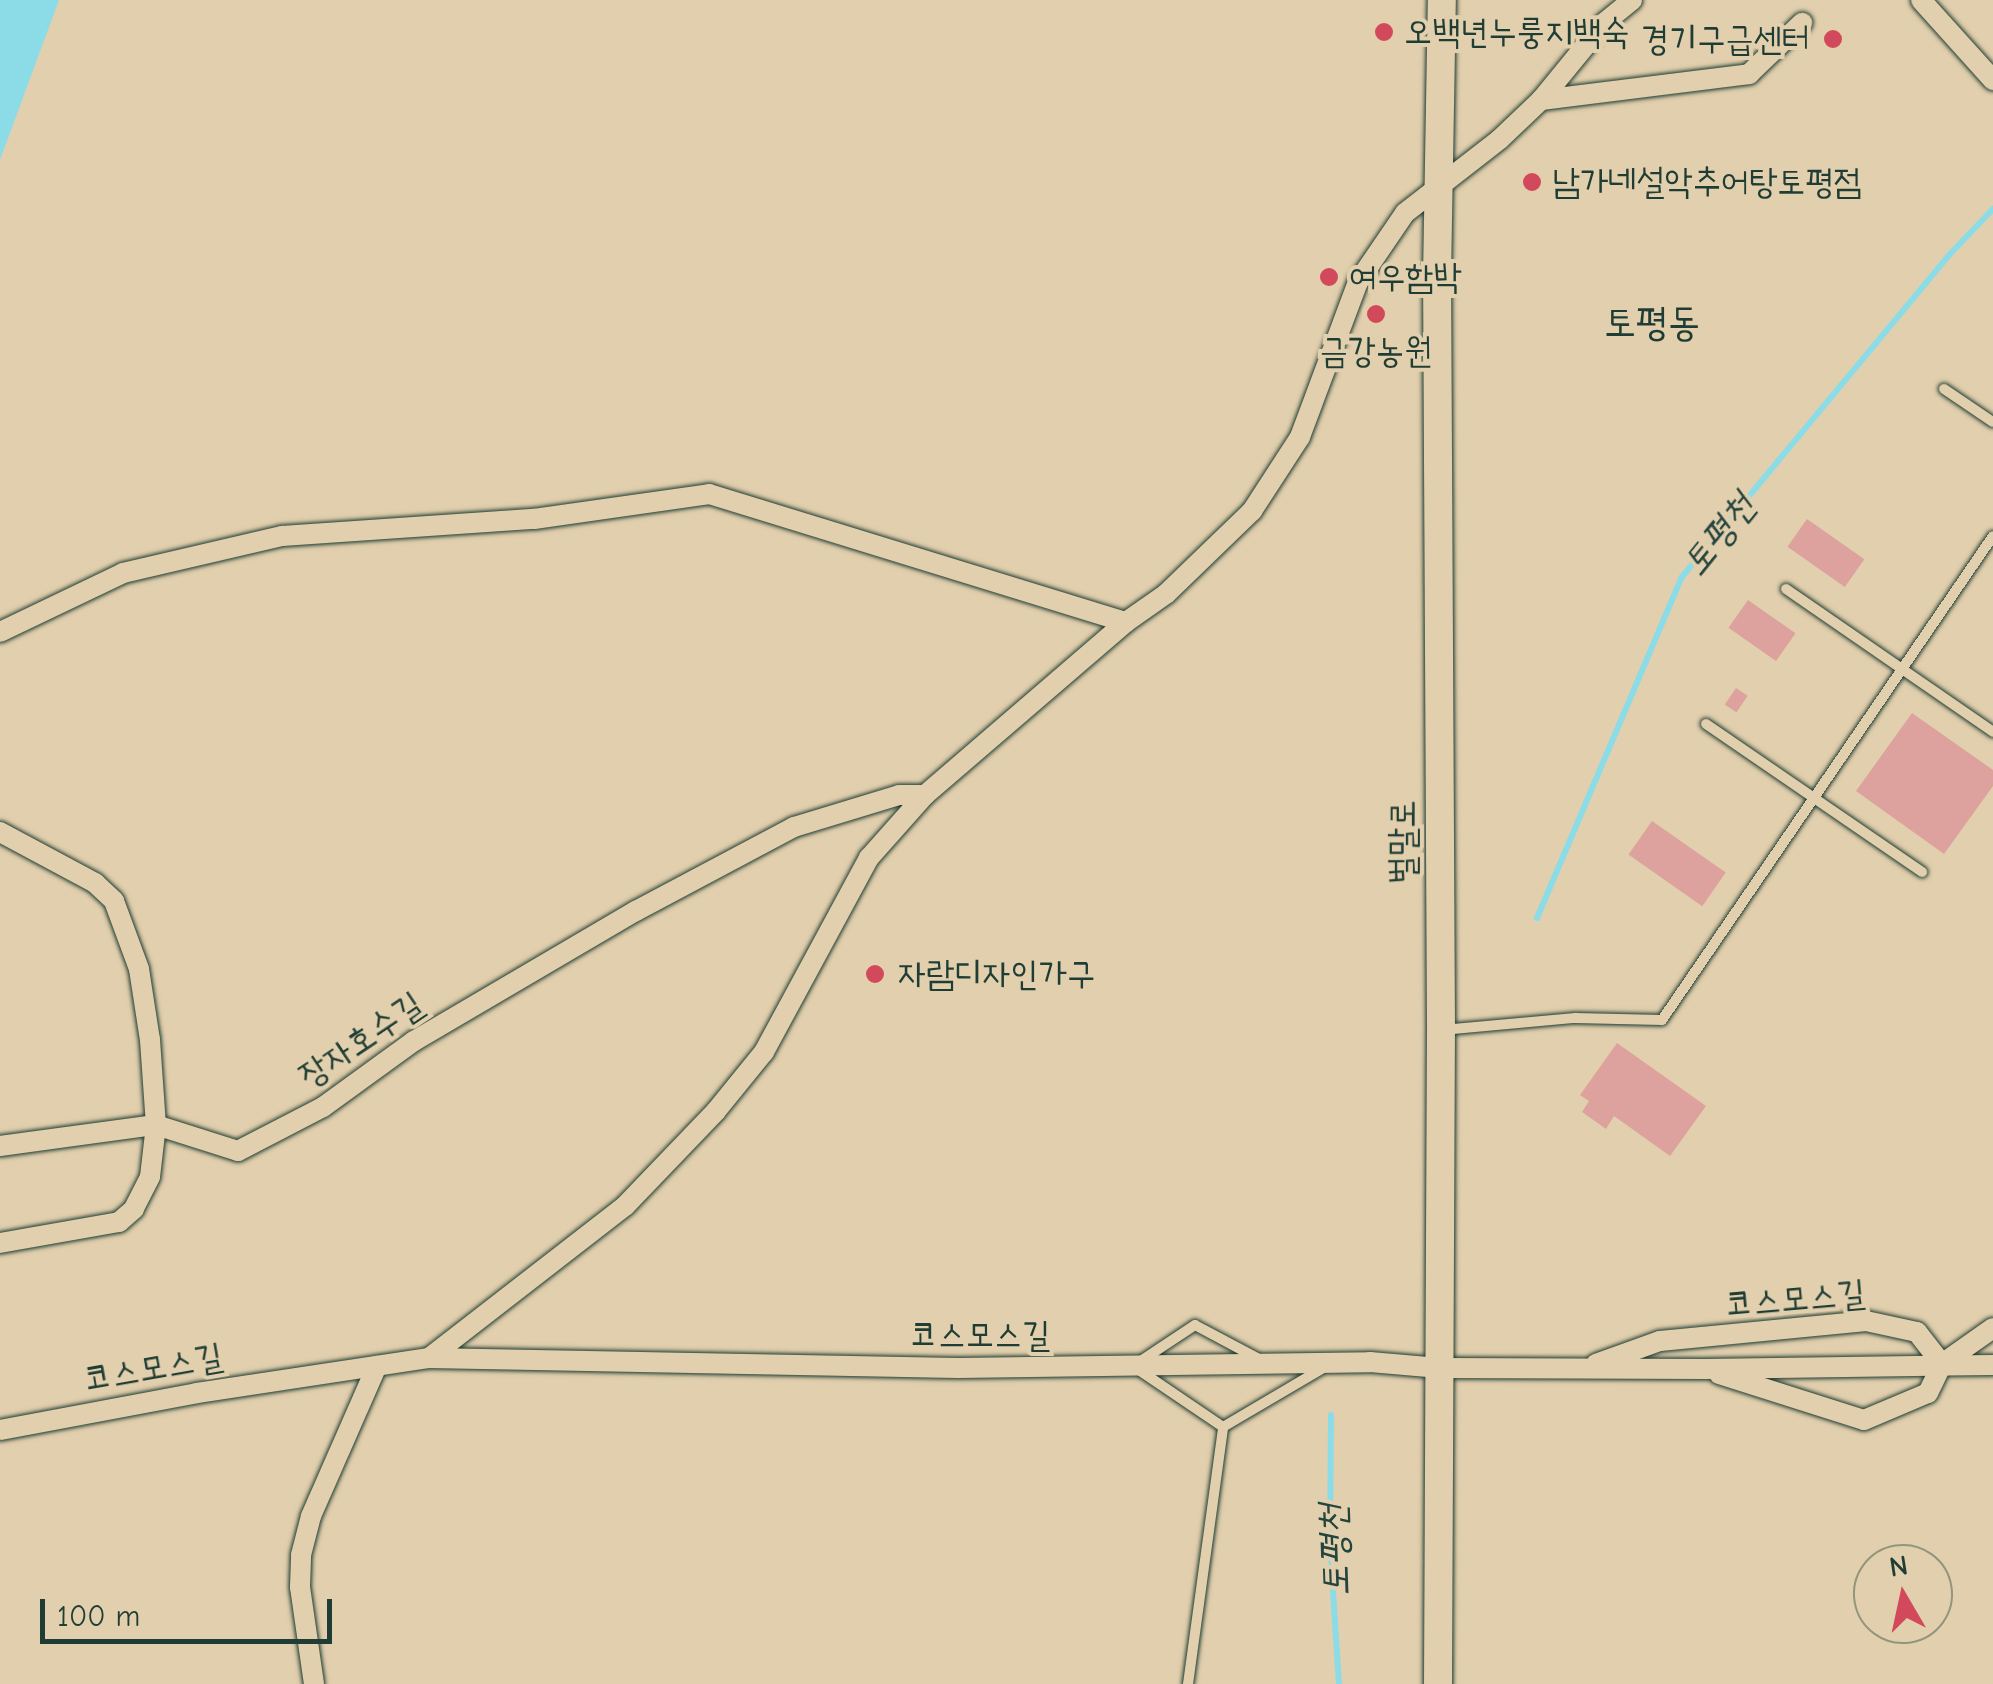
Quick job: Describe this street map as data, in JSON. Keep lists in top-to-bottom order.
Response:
{
  "streets": {
    "street": ["벌말로", "장자호수길", "코스모스길"]
  },
  "crossings": [
    ["벌말로", "코스모스길"]
  ],
  "districts": ["토평동"],
  "water": ["토평천"],
  "places": [
    "오백년누룽지백숙",
    "경기구급센터",
    "남가네설악추어탕토평점",
    "여우함박",
    "금강농원",
    "자람디자인가구"
  ],
  "scale_bar": "100 m",
  "north": "top"
}
